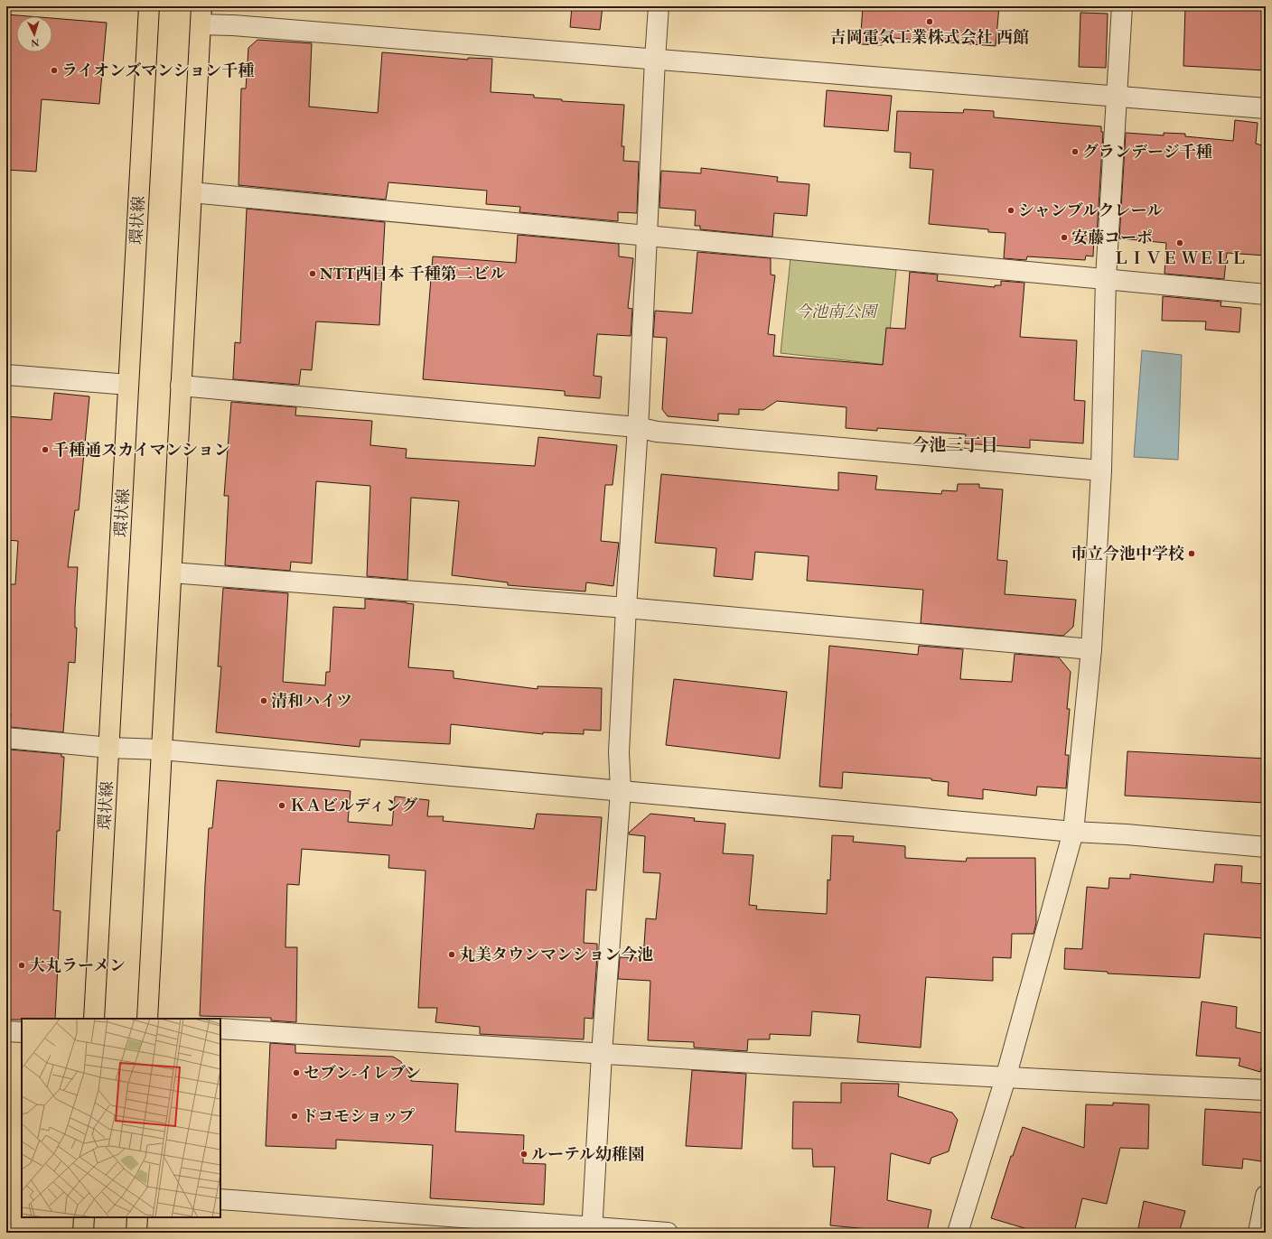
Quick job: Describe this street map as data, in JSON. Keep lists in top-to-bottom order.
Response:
{
  "streets": {
    "main road": ["環状線"]
  },
  "districts": ["今池三丁目"],
  "parks": ["今池南公園"],
  "places": [
    "吉岡電気工業株式会社 西館",
    "ライオンズマンション千種",
    "グランデージ千種",
    "シャンブルクレール",
    "安藤コーポ",
    "ＬＩＶＥ ＷＥＬＬ",
    "NTT西日本 千種第二ビル",
    "千種通スカイマンション",
    "市立今池中学校",
    "清和ハイツ",
    "ＫＡビルディング",
    "丸美タウンマンション今池",
    "大丸ラーメン",
    "セブン-イレブン",
    "ドコモショップ",
    "ルーテル幼稚園"
  ],
  "north": "bottom"
}
